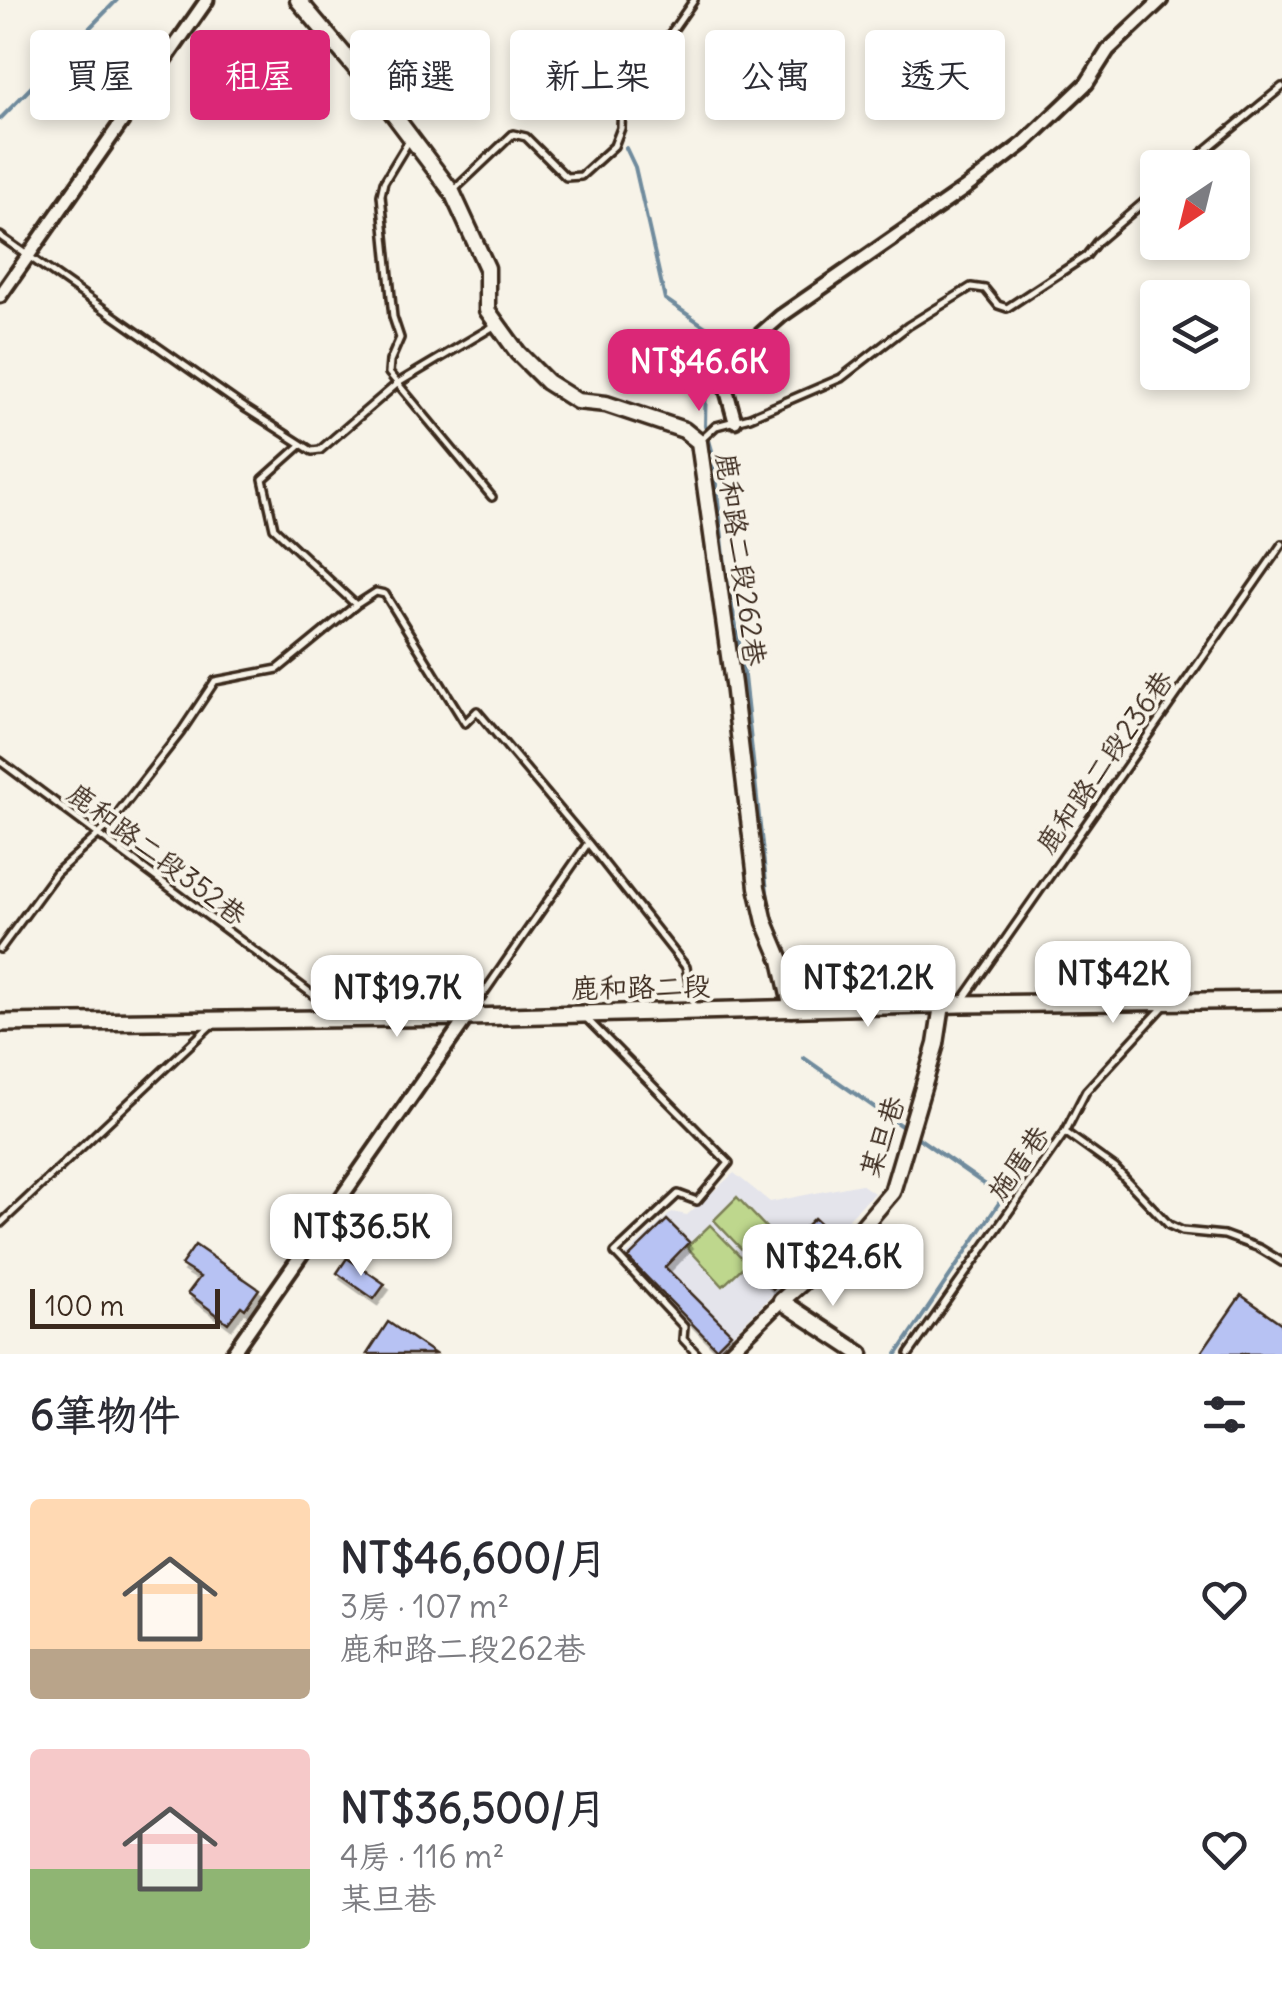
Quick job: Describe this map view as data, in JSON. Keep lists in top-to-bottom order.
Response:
{
  "streets": {
    "main road": ["鹿和路二段"],
    "street": ["鹿和路二段262巷", "某旦巷"],
    "lane": ["鹿和路二段236巷", "鹿和路二段352巷", "施厝巷"]
  },
  "crossings": [
    ["鹿和路二段262巷", "鹿和路二段"],
    ["鹿和路二段236巷", "鹿和路二段"],
    ["鹿和路二段352巷", "鹿和路二段"],
    ["鹿和路二段", "某旦巷"],
    ["鹿和路二段", "施厝巷"]
  ],
  "scale_bar": "100 m",
  "north": "bottom left",
  "page": {
    "chip": [
      "買屋",
      "租屋",
      "篩選",
      "新上架",
      "公寓",
      "透天"
    ],
    "price": [
      "NT$46.6K",
      "NT$42K",
      "NT$21.2K",
      "NT$19.7K",
      "NT$36.5K",
      "NT$24.6K"
    ],
    "scale": "100 m",
    "heading": "6筆物件",
    "list": [
      {
        "name": "NT$46,600/月",
        "note": "3房 · 107 m² · 鹿和路二段262巷"
      },
      {
        "name": "NT$36,500/月",
        "note": "4房 · 116 m² · 某旦巷"
      }
    ]
  }
}
